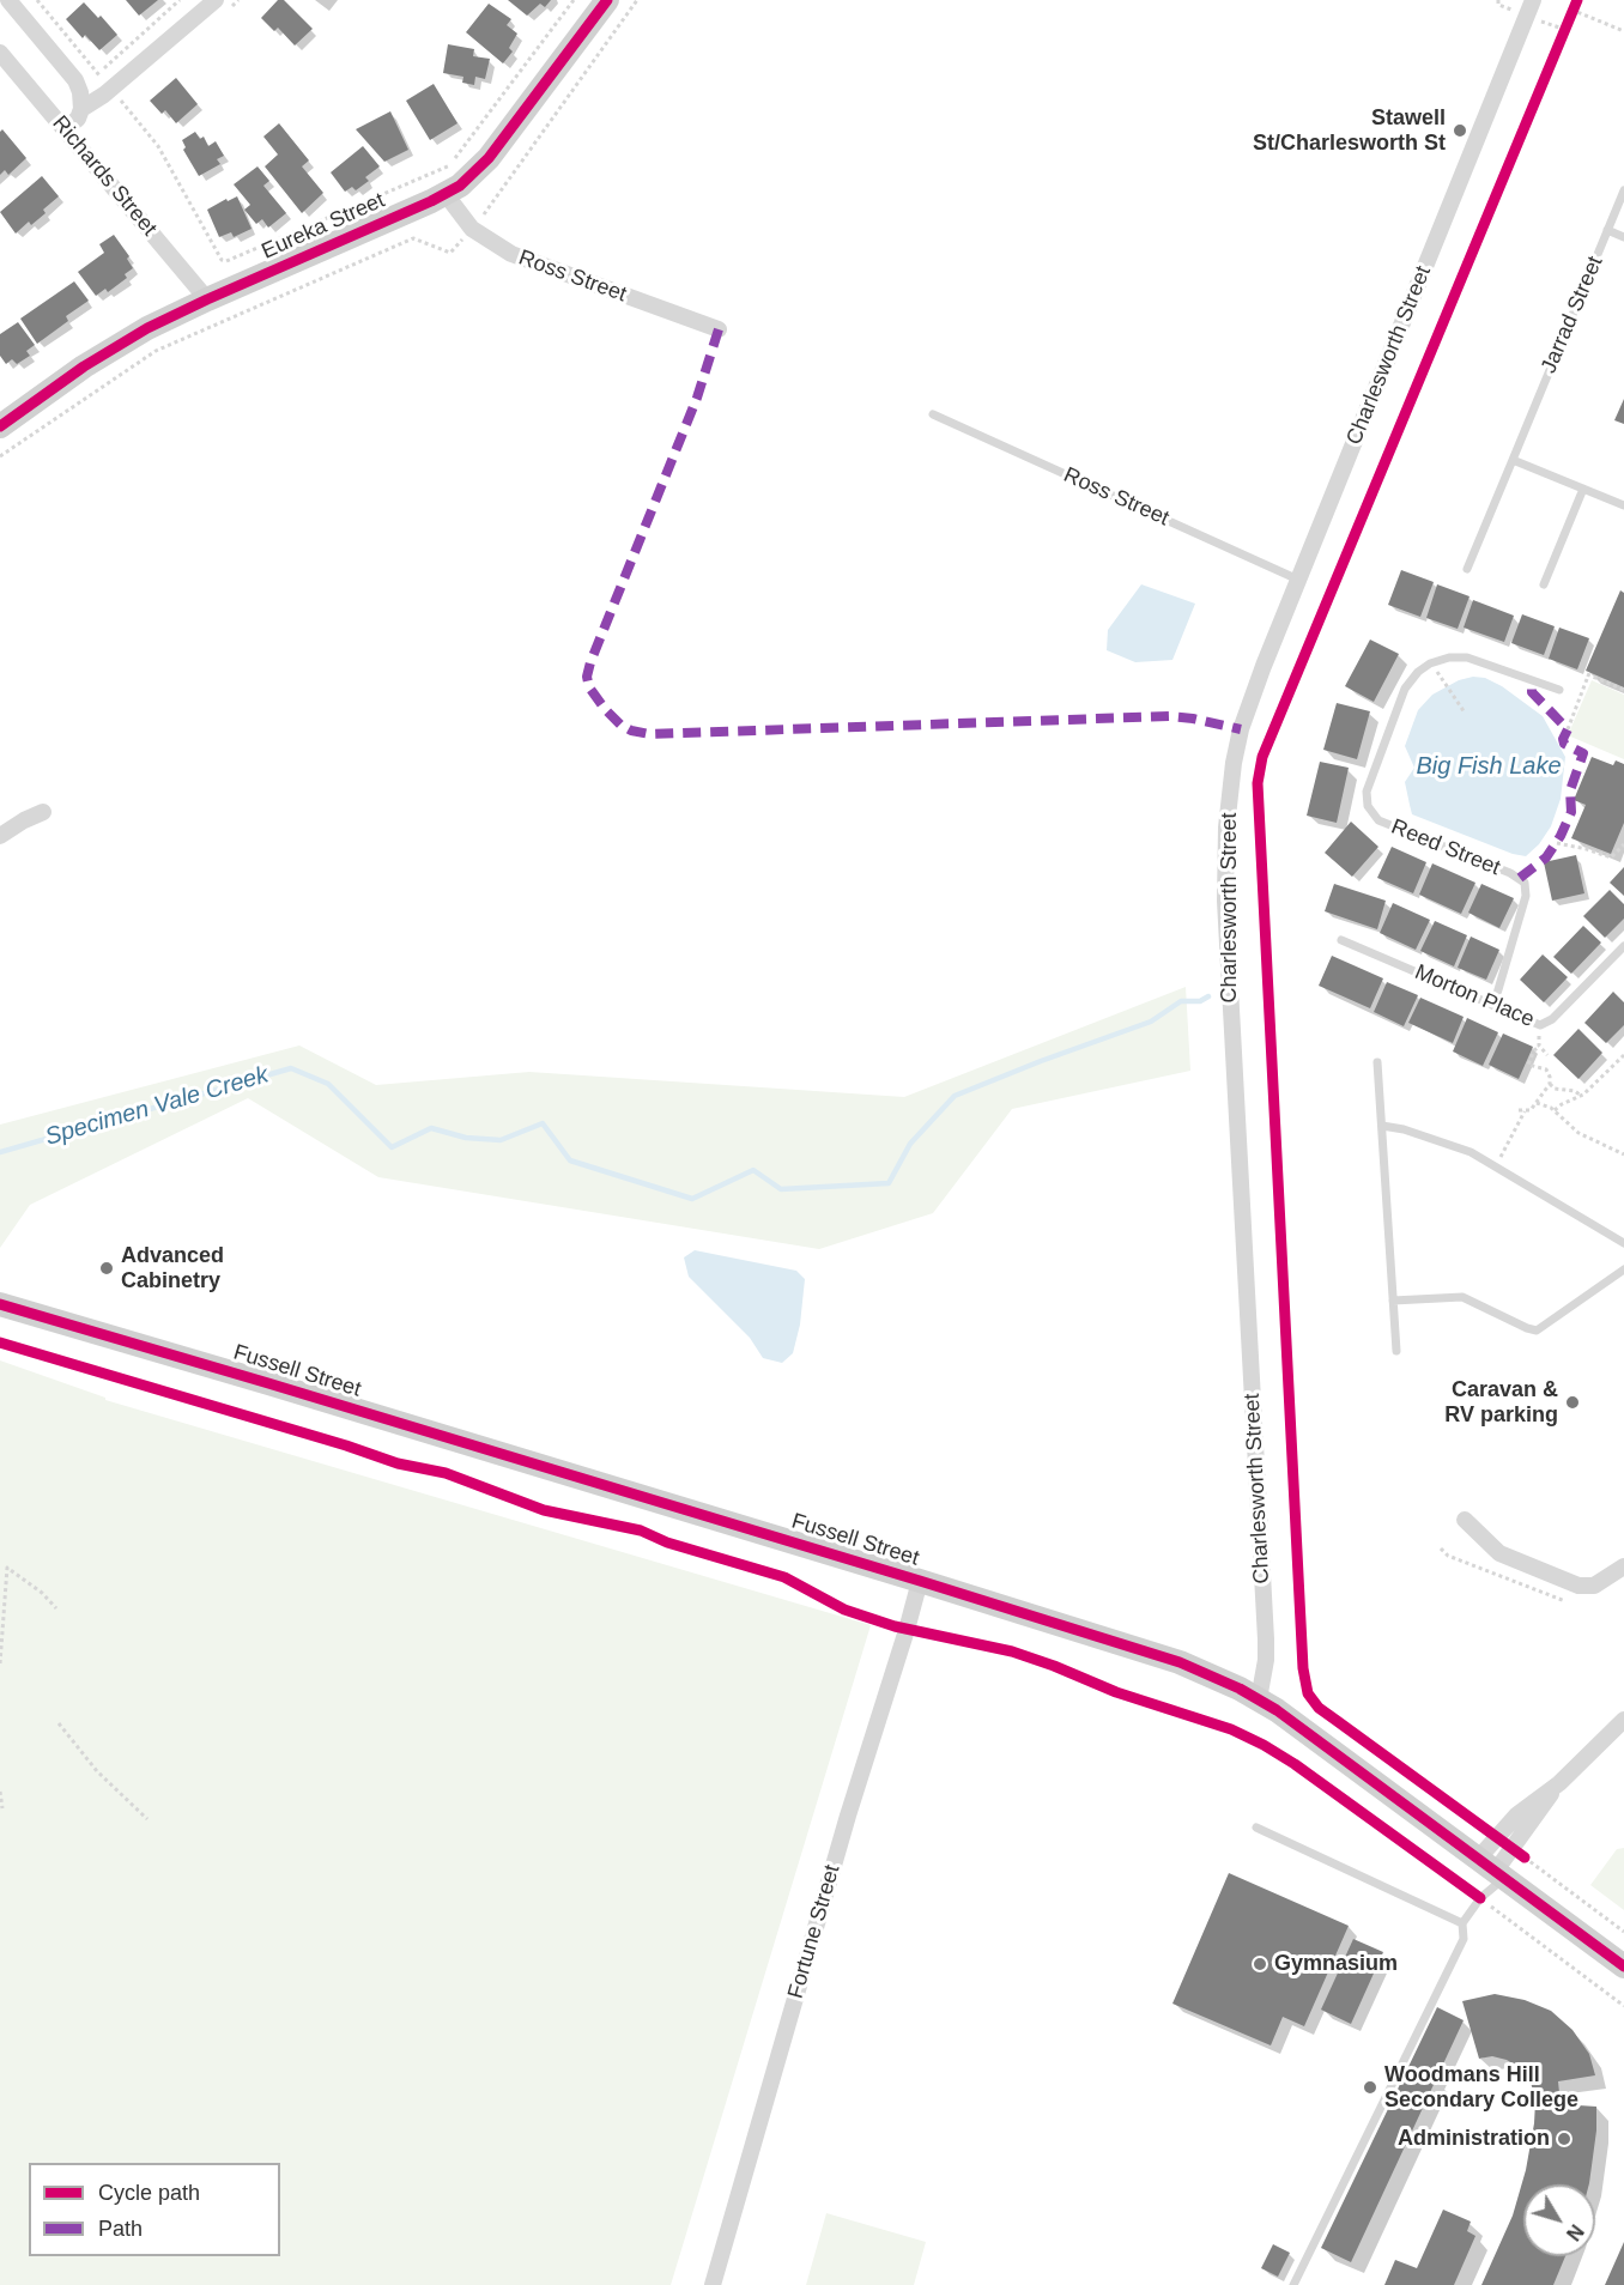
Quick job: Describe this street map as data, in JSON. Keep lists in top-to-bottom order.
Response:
{
  "streets": {
    "street": [
      "Richards Street",
      "Eureka Street",
      "Ross Street",
      "Charlesworth Street",
      "Fussell Street",
      "Fortune Street"
    ],
    "lane": ["Jarrad Street", "Reed Street", "Morton Place"]
  },
  "crossings": [
    ["Richards Street", "Eureka Street"],
    ["Eureka Street", "Ross Street"],
    ["Ross Street", "Charlesworth Street"],
    ["Charlesworth Street", "Fussell Street"],
    ["Reed Street", "Morton Place"],
    ["Fussell Street", "Fortune Street"]
  ],
  "water": ["Big Fish Lake", "Specimen Vale Creek"],
  "places": [
    "Stawell St/Charlesworth St",
    "Advanced Cabinetry",
    "Caravan & RV parking",
    "Gymnasium",
    "Woodmans Hill Secondary College",
    "Administration"
  ],
  "legend": ["Cycle path", "Path"],
  "north": "bottom right"
}
